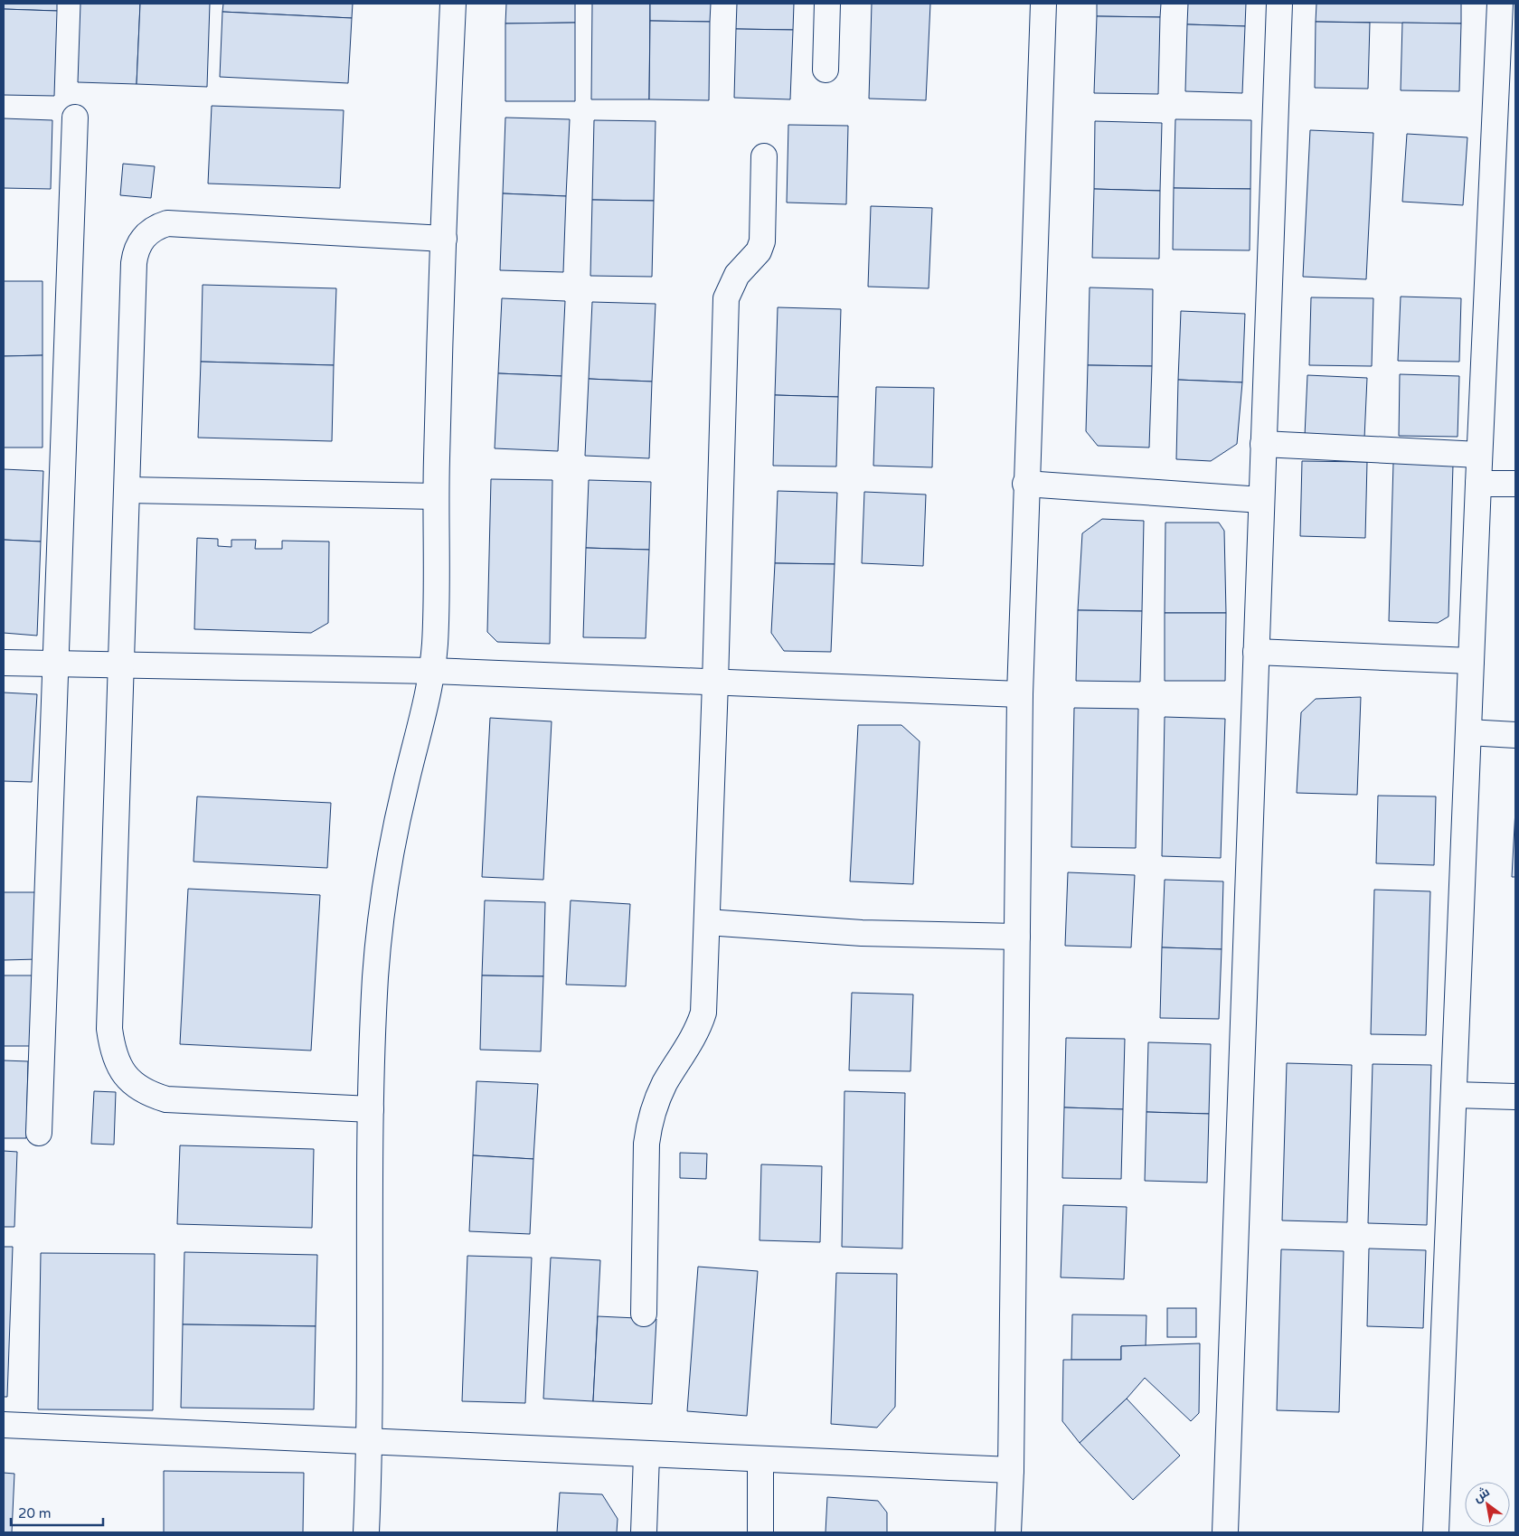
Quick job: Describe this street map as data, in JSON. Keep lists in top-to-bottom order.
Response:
{
  "scale_bar": "20 m",
  "north": "top left"
}
